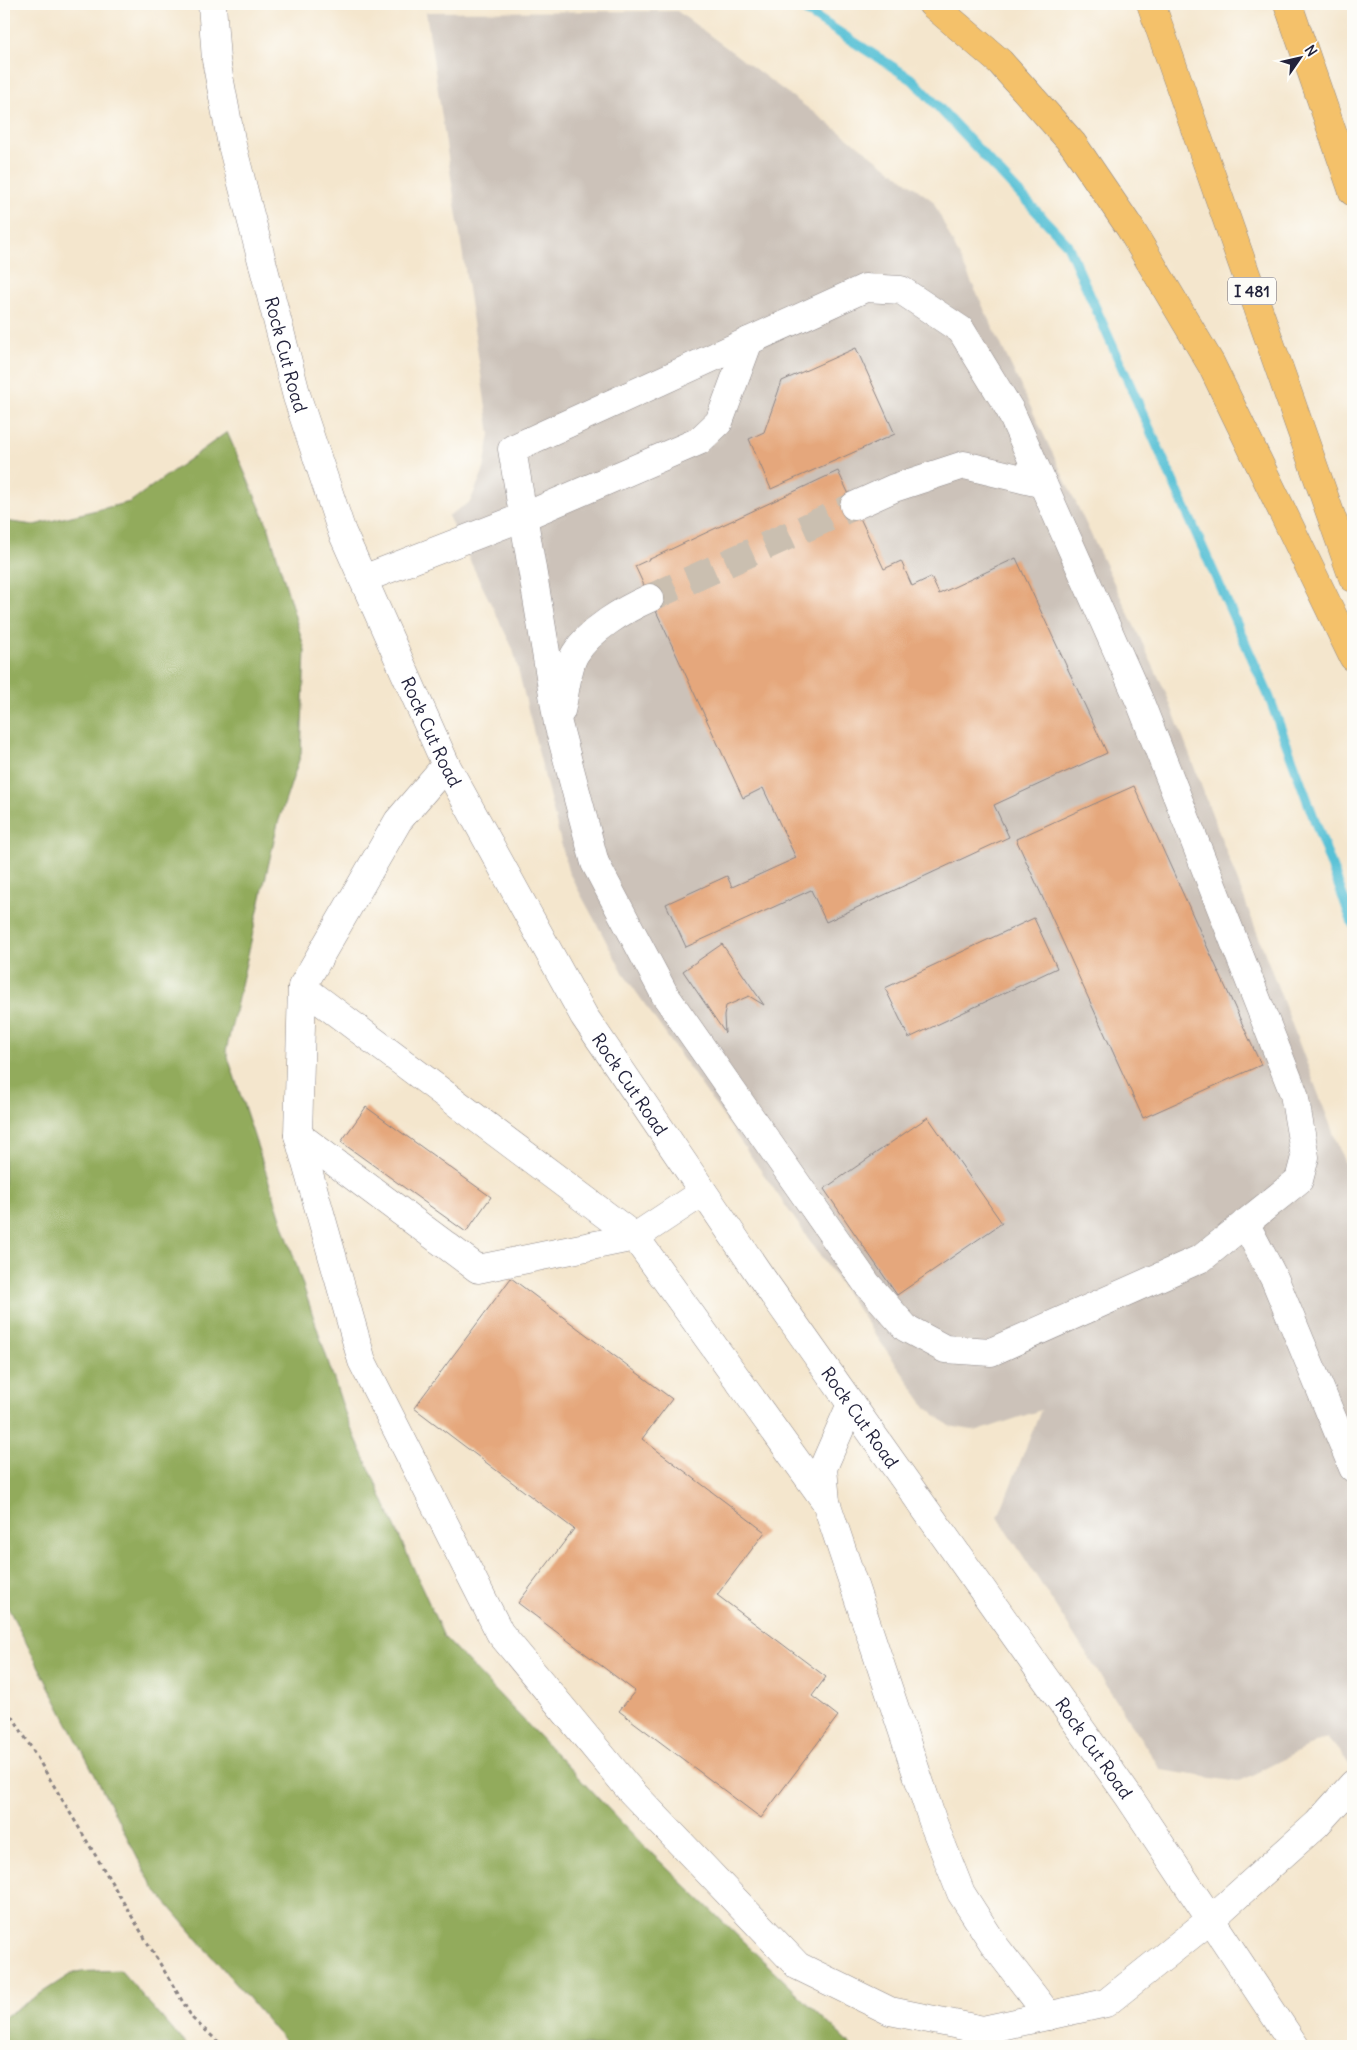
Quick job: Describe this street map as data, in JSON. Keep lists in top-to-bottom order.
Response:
{
  "streets": {
    "highway": ["I 481"],
    "street": ["Rock Cut Road"]
  },
  "north": "top right"
}
